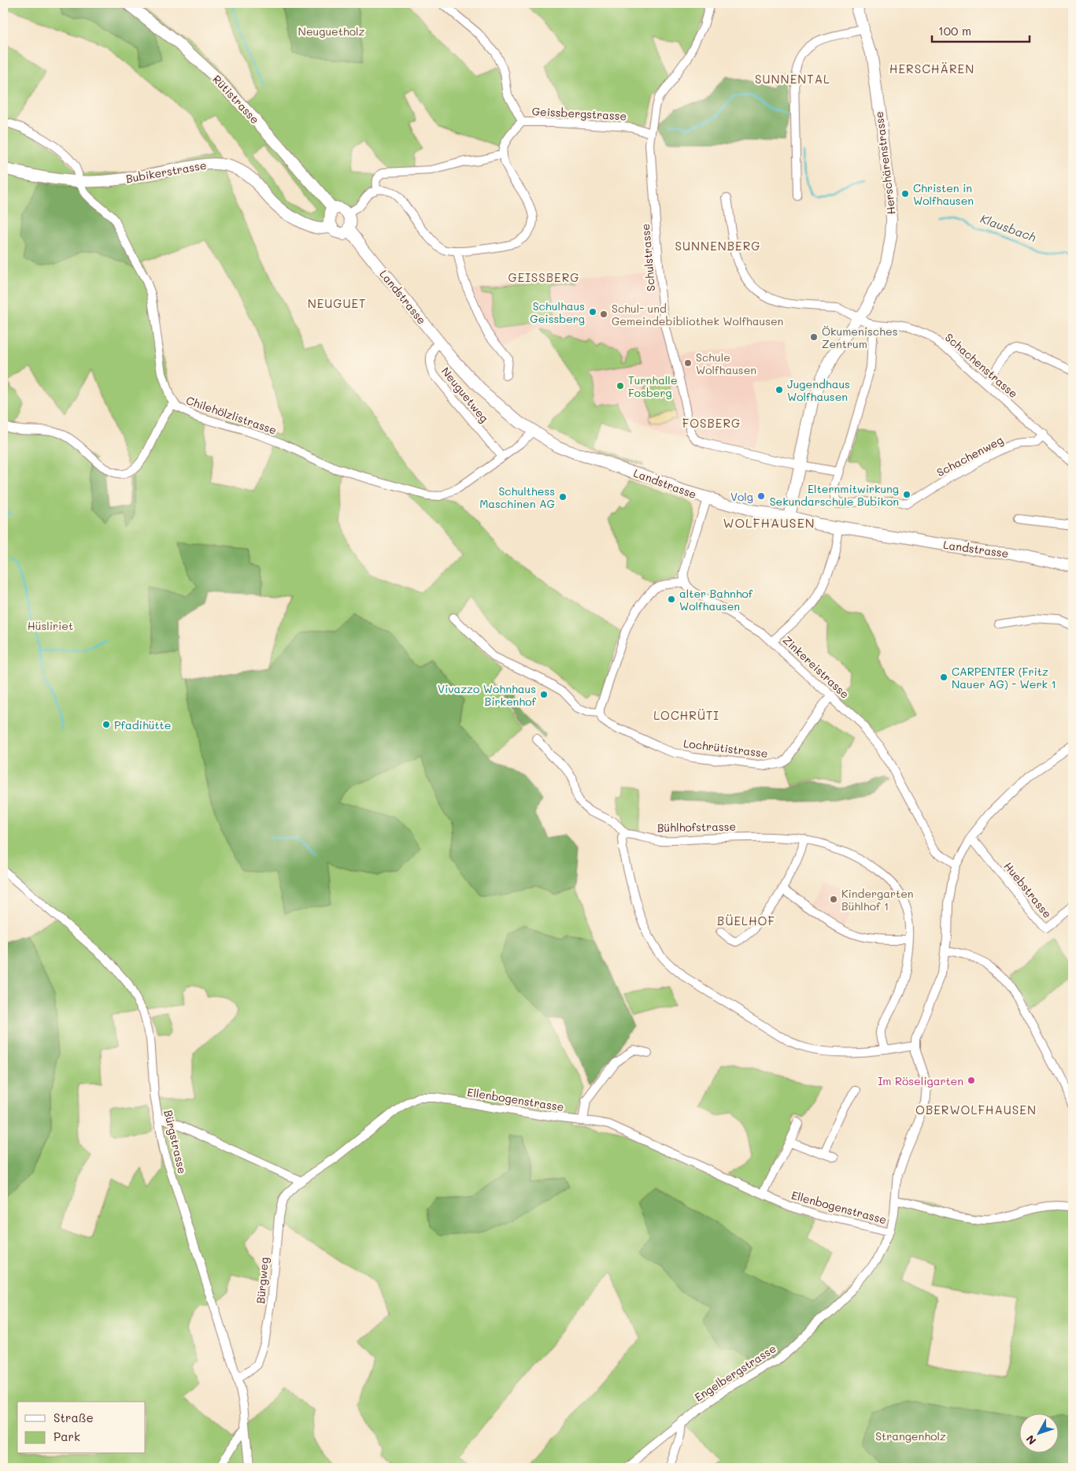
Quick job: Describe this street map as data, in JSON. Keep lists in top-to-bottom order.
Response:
{
  "streets": {
    "main road": [
      "Rütistrasse",
      "Herschärenstrasse",
      "Bubikerstrasse",
      "Landstrasse"
    ],
    "street": [
      "Geissbergstrasse",
      "Schulstrasse",
      "Schachenstrasse",
      "Neuguetweg",
      "Chilehölzlistrasse",
      "Schachenweg",
      "Zinkereistrasse",
      "Lochrütistrasse",
      "Bühlhofstrasse",
      "Huebstrasse",
      "Ellenbogenstrasse",
      "Bürgstrasse",
      "Bürgweg",
      "Engelbergstrasse"
    ]
  },
  "crossings": [
    ["Rütistrasse", "Bubikerstrasse"],
    ["Rütistrasse", "Landstrasse"],
    ["Geissbergstrasse", "Schulstrasse"],
    ["Herschärenstrasse", "Schulstrasse"],
    ["Herschärenstrasse", "Landstrasse"],
    ["Herschärenstrasse", "Schachenstrasse"],
    ["Bubikerstrasse", "Landstrasse"],
    ["Bubikerstrasse", "Chilehölzlistrasse"],
    ["Schulstrasse", "Schachenweg"],
    ["Landstrasse", "Neuguetweg"],
    ["Landstrasse", "Chilehölzlistrasse"],
    ["Schachenstrasse", "Schachenweg"],
    ["Neuguetweg", "Chilehölzlistrasse"],
    ["Zinkereistrasse", "Lochrütistrasse"],
    ["Ellenbogenstrasse", "Bürgweg"],
    ["Ellenbogenstrasse", "Engelbergstrasse"],
    ["Bürgstrasse", "Bürgweg"]
  ],
  "districts": [
    "HERSCHÄREN",
    "SUNNENTAL",
    "SUNNENBERG",
    "GEISSBERG",
    "NEUGUET",
    "FOSBERG",
    "WOLFHAUSEN",
    "LOCHRÜTI",
    "BÜELHOF",
    "OBERWOLFHAUSEN"
  ],
  "water": ["Klausbach"],
  "parks": ["Neuguetholz", "Hüsliriet", "Strangenholz"],
  "places": [
    "Christen in Wolfhausen",
    "Schulhaus Geissberg",
    "Schul- und Gemeindebibliothek Wolfhausen",
    "Ökumenisches Zentrum",
    "Schule Wolfhausen",
    "Turnhalle Fosberg",
    "Jugendhaus Wolfhausen",
    "Elternmitwirkung Sekundarschule Bubikon",
    "Volg",
    "Schulthess Maschinen AG",
    "alter Bahnhof Wolfhausen",
    "CARPENTER (Fritz Nauer AG) - Werk 1",
    "Vivazzo Wohnhaus Birkenhof",
    "Pfadihütte",
    "Kindergarten Bühlhof 1",
    "Im Röseligarten"
  ],
  "legend": ["Straße", "Park"],
  "scale_bar": "100 m",
  "north": "bottom left"
}
